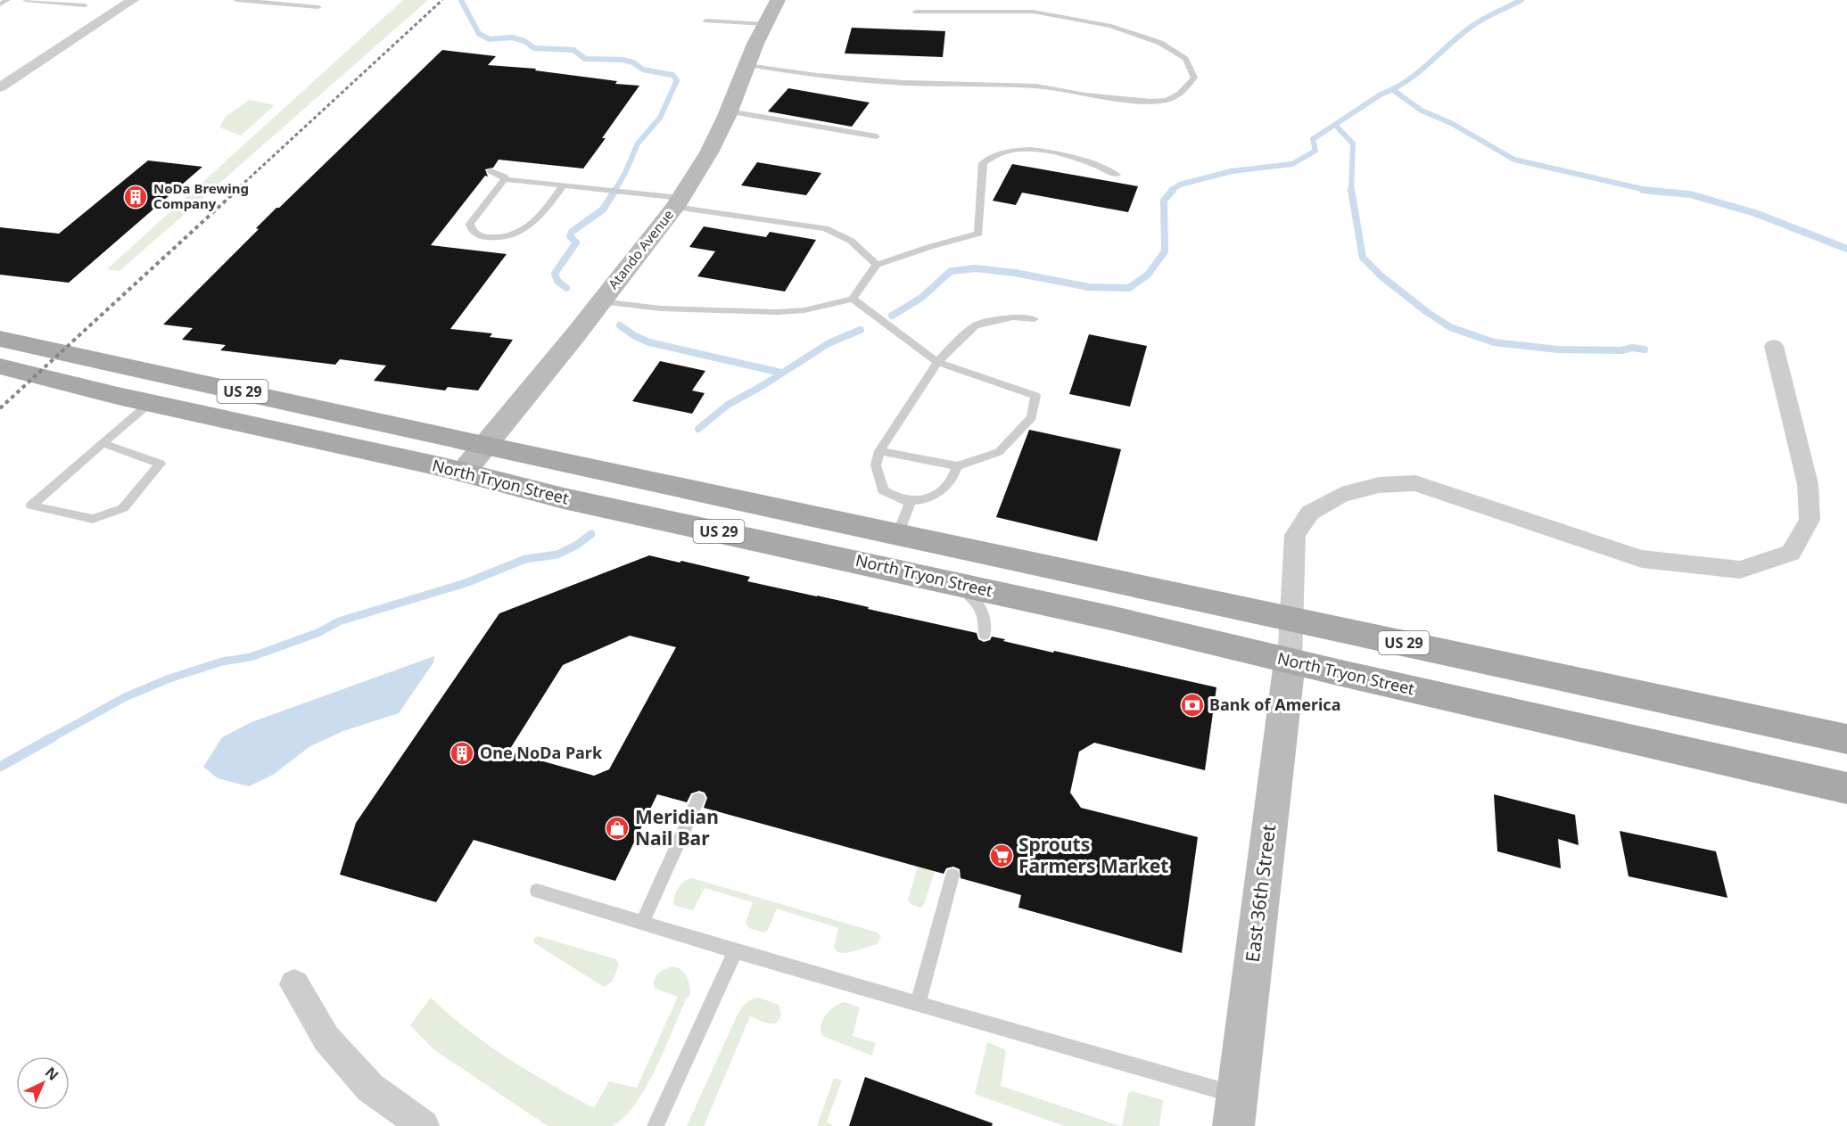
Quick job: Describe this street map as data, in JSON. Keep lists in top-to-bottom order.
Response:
{
  "streets": {
    "main road": [
      "Atando Avenue",
      "US 29",
      "North Tryon Street",
      "East 36th Street"
    ]
  },
  "crossings": [
    ["Atando Avenue", "North Tryon Street"],
    ["North Tryon Street", "East 36th Street"]
  ],
  "places": {
    "building": ["NoDa Brewing Company", "One NoDa Park"],
    "bank": ["Bank of America"],
    "shop": ["Meridian Nail Bar"],
    "supermarket": ["Sprouts Farmers Market"]
  },
  "north": "top right"
}
